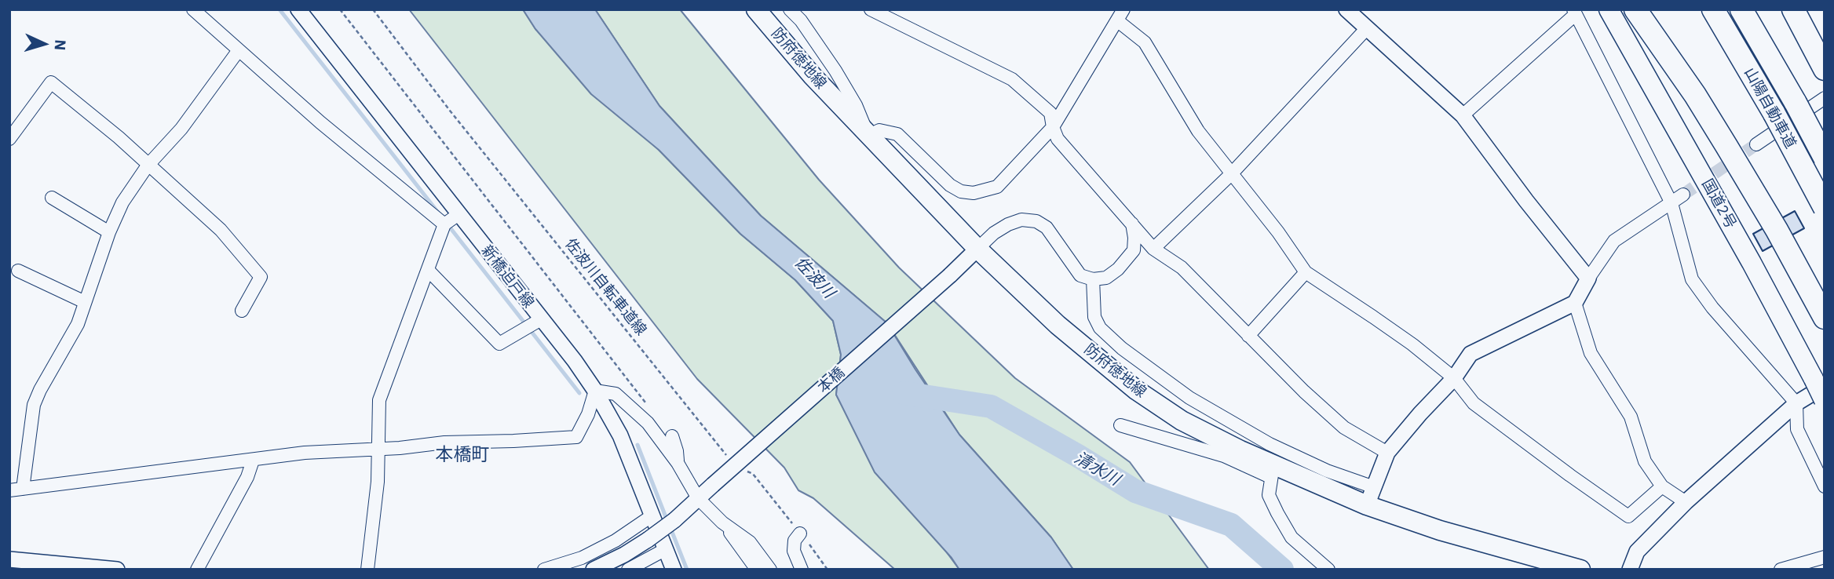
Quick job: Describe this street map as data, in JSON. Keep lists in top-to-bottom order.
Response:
{
  "streets": {
    "highway": ["山陽自動車道"],
    "main road": ["防府徳地線", "国道2号"],
    "street": ["新橋迫戸線", "本橋"],
    "path": ["佐波川自転車道線"]
  },
  "crossings": [
    ["防府徳地線", "本橋"]
  ],
  "districts": ["本橋町"],
  "water": ["佐波川", "清水川"],
  "north": "right"
}
